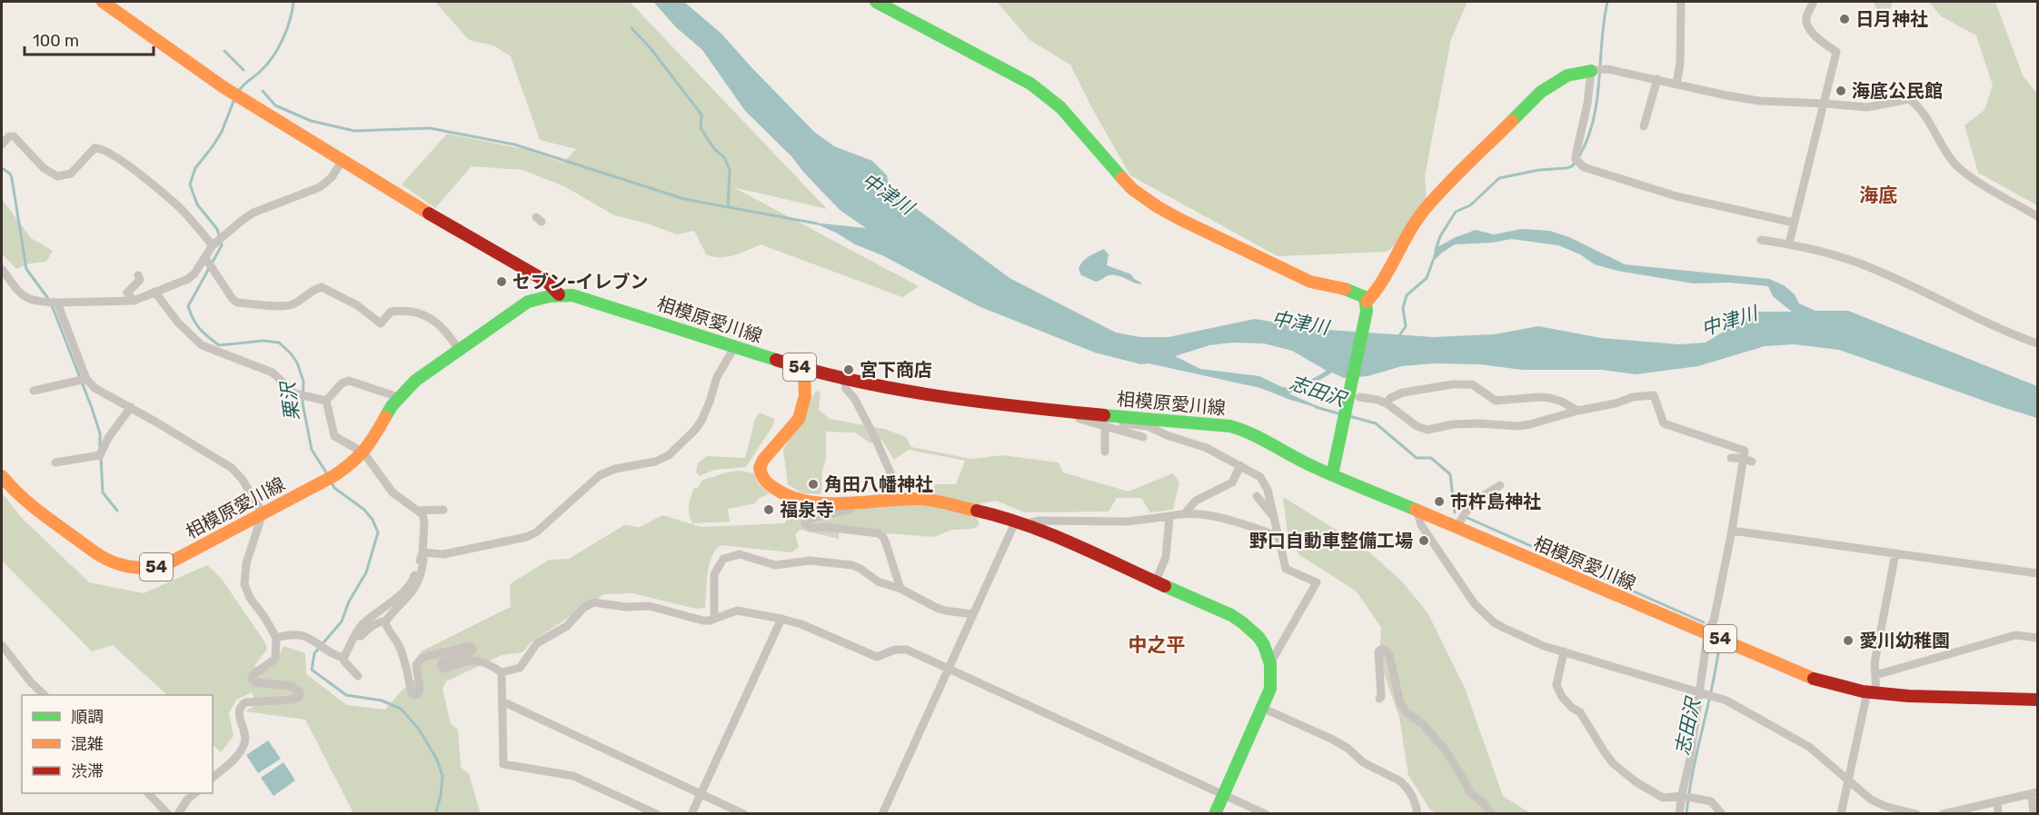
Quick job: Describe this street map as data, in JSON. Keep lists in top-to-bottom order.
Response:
{
  "streets": {
    "street": ["相模原愛川線", "54"]
  },
  "districts": ["海底", "中之平"],
  "water": ["中津川", "志田沢", "栗沢"],
  "places": [
    "日月神社",
    "海底公民館",
    "セブン-イレブン",
    "宮下商店",
    "角田八幡神社",
    "市杵島神社",
    "福泉寺",
    "野口自動車整備工場",
    "愛川幼稚園"
  ],
  "legend": ["順調", "混雑", "渋滞"],
  "scale_bar": "100 m"
}
